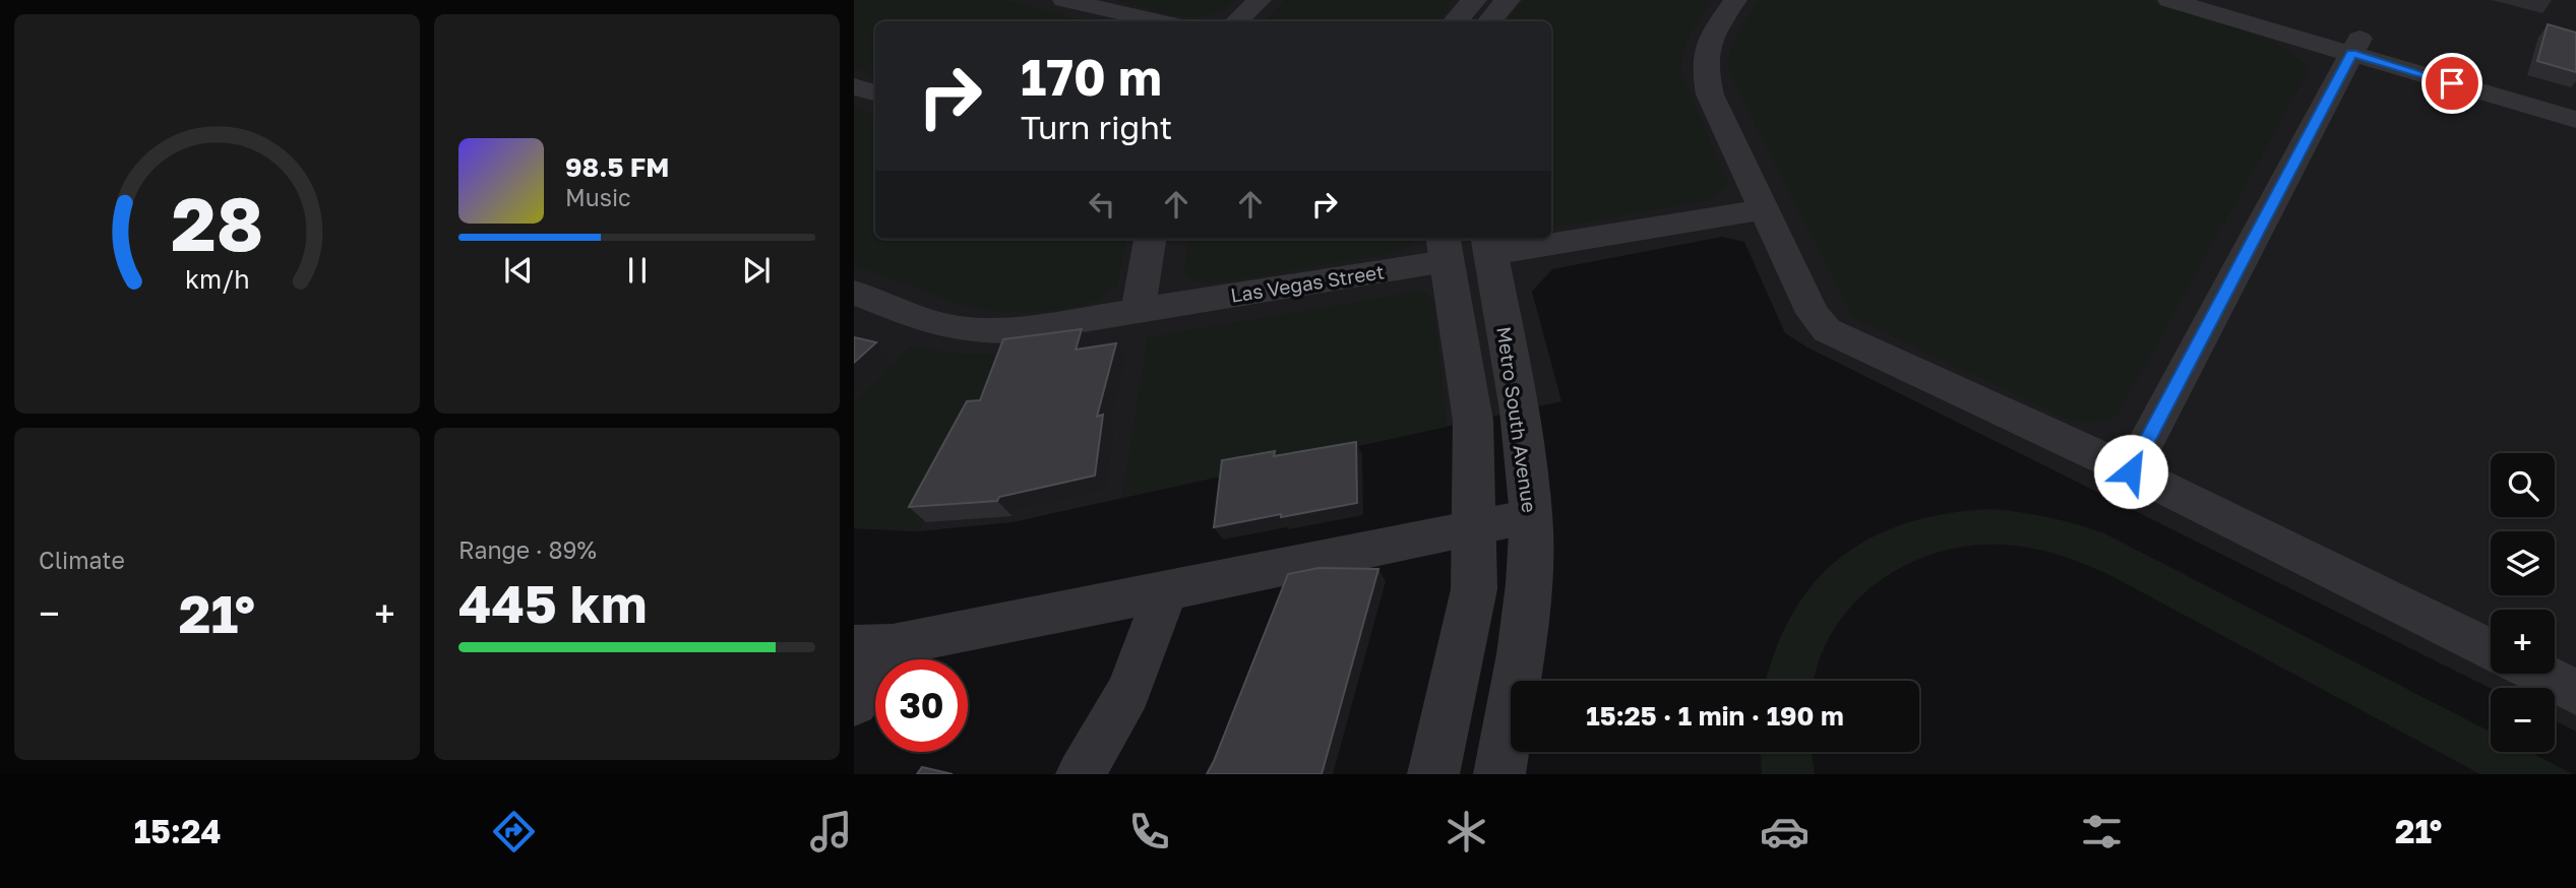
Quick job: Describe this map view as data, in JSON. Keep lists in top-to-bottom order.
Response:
{
  "streets": {
    "street": ["Las Vegas Street", "Metro South Avenue"]
  },
  "crossings": [
    ["Las Vegas Street", "Metro South Avenue"]
  ],
  "page": {
    "turn": ["170 m", "Turn right"],
    "song": ["98.5 FM", "Music"],
    "tile": [
      "Climate",
      ["Range · 89%", "445 km"]
    ],
    "map_buttons": ["+", "−"],
    "heat": ["−", "21°", "+"],
    "limit": "30",
    "trip": "15:25 · 1 min · 190 m",
    "tabs": ["15:24", "21°"],
    "gauge": ["28", "km/h"]
  }
}
